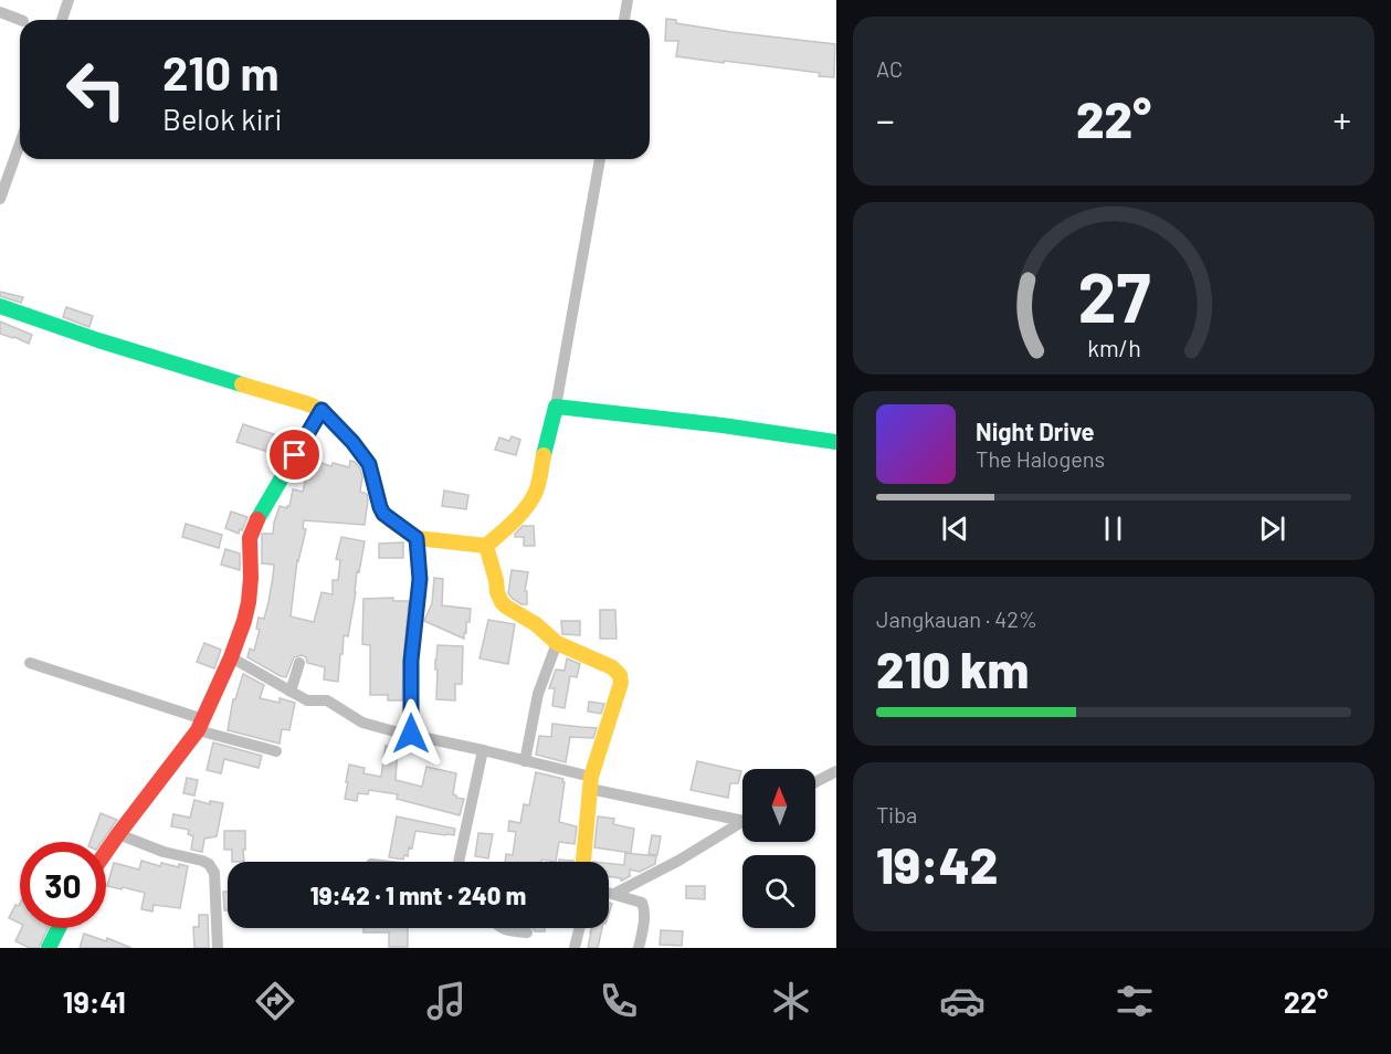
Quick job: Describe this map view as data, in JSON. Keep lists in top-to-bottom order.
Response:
{
  "north": "top",
  "page": {
    "tile": [
      "AC",
      ["Jangkauan · 42%", "210 km"],
      ["Tiba", "19:42"]
    ],
    "turn": ["210 m", "Belok kiri"],
    "heat": ["−", "22°", "+"],
    "song": ["Night Drive", "The Halogens"],
    "limit": "30",
    "trip": "19:42 · 1 mnt · 240 m",
    "tabs": ["19:41", "22°"],
    "gauge": ["27", "km/h"]
  }
}
